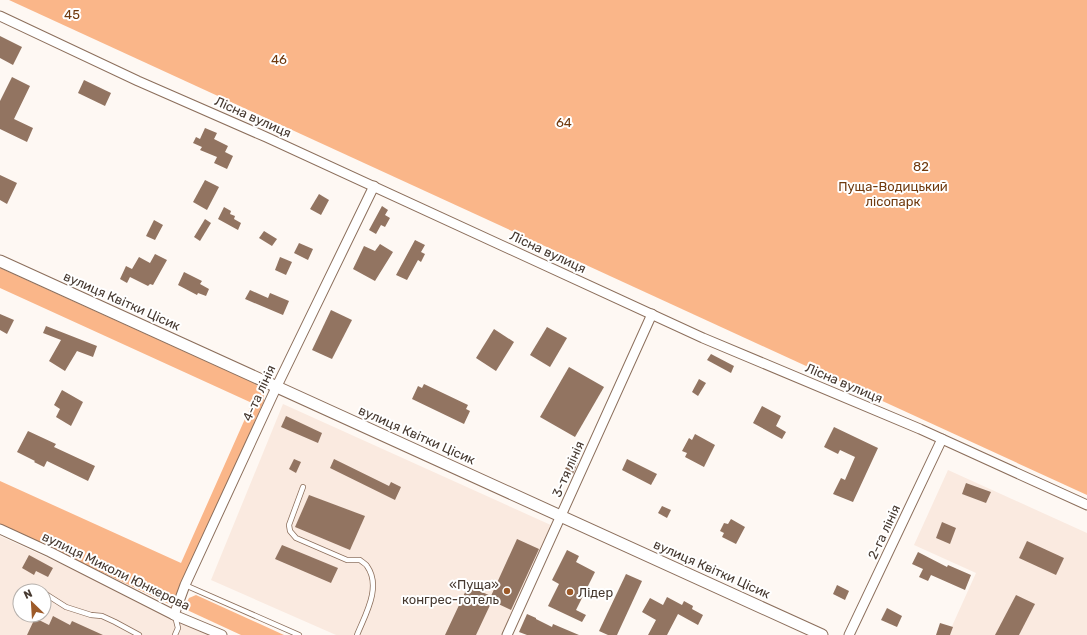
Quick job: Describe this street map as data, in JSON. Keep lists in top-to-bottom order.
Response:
{
  "streets": {
    "street": [
      "Лісна вулиця",
      "вулиця Квітки Цісик",
      "4-та лінія",
      "3-тя лінія",
      "2-га лінія",
      "вулиця Миколи Юнкерова"
    ]
  },
  "crossings": [
    ["Лісна вулиця", "4-та лінія"],
    ["Лісна вулиця", "3-тя лінія"],
    ["Лісна вулиця", "2-га лінія"],
    ["вулиця Квітки Цісик", "4-та лінія"],
    ["вулиця Квітки Цісик", "3-тя лінія"],
    ["4-та лінія", "вулиця Миколи Юнкерова"]
  ],
  "parks": [
    "45",
    "46",
    "64",
    "82",
    "Пуща-Водицький лісопарк"
  ],
  "places": ["«Пуща» конгрес-готель", "Лідер"],
  "north": "top left"
}
